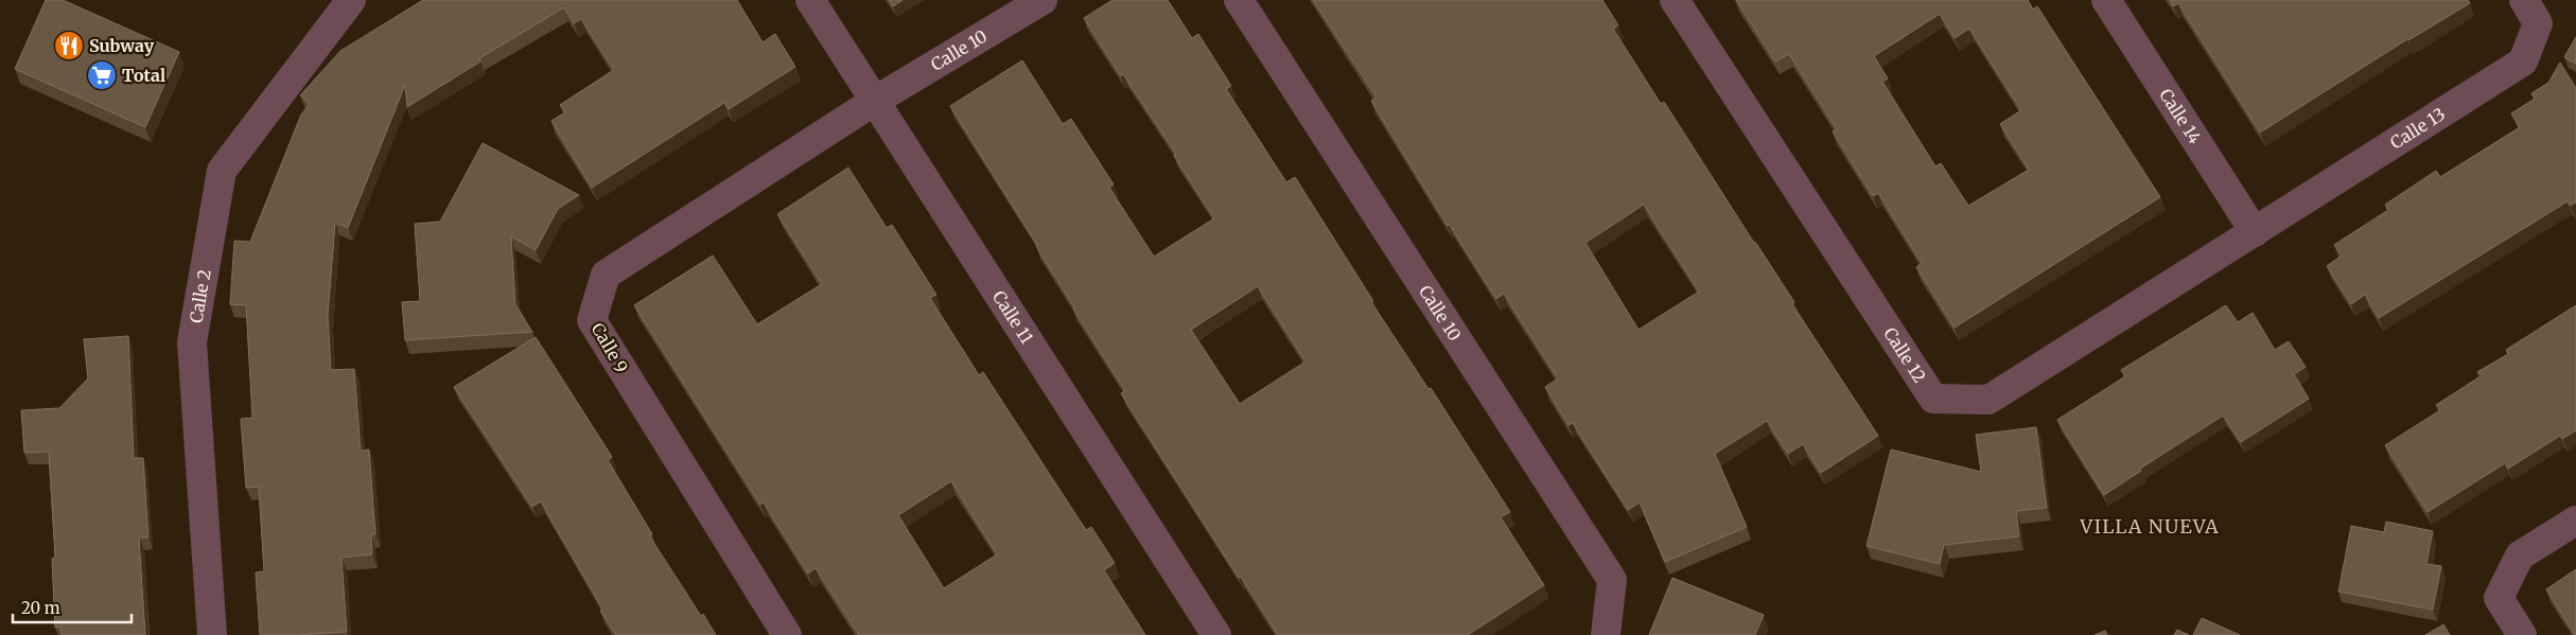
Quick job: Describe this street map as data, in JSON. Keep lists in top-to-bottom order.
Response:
{
  "streets": {
    "street": [
      "Calle 10",
      "Calle 14",
      "Calle 13",
      "Calle 2",
      "Calle 11",
      "Calle 9",
      "Calle 12"
    ]
  },
  "crossings": [
    ["Calle 10", "Calle 11"],
    ["Calle 10", "Calle 9"],
    ["Calle 14", "Calle 13"],
    ["Calle 14", "Calle 12"],
    ["Calle 13", "Calle 12"],
    ["Calle 11", "Calle 9"]
  ],
  "districts": ["VILLA NUEVA"],
  "places": {
    "restaurant": ["Subway"],
    "supermarket": ["Total"]
  },
  "scale_bar": "20 m"
}
